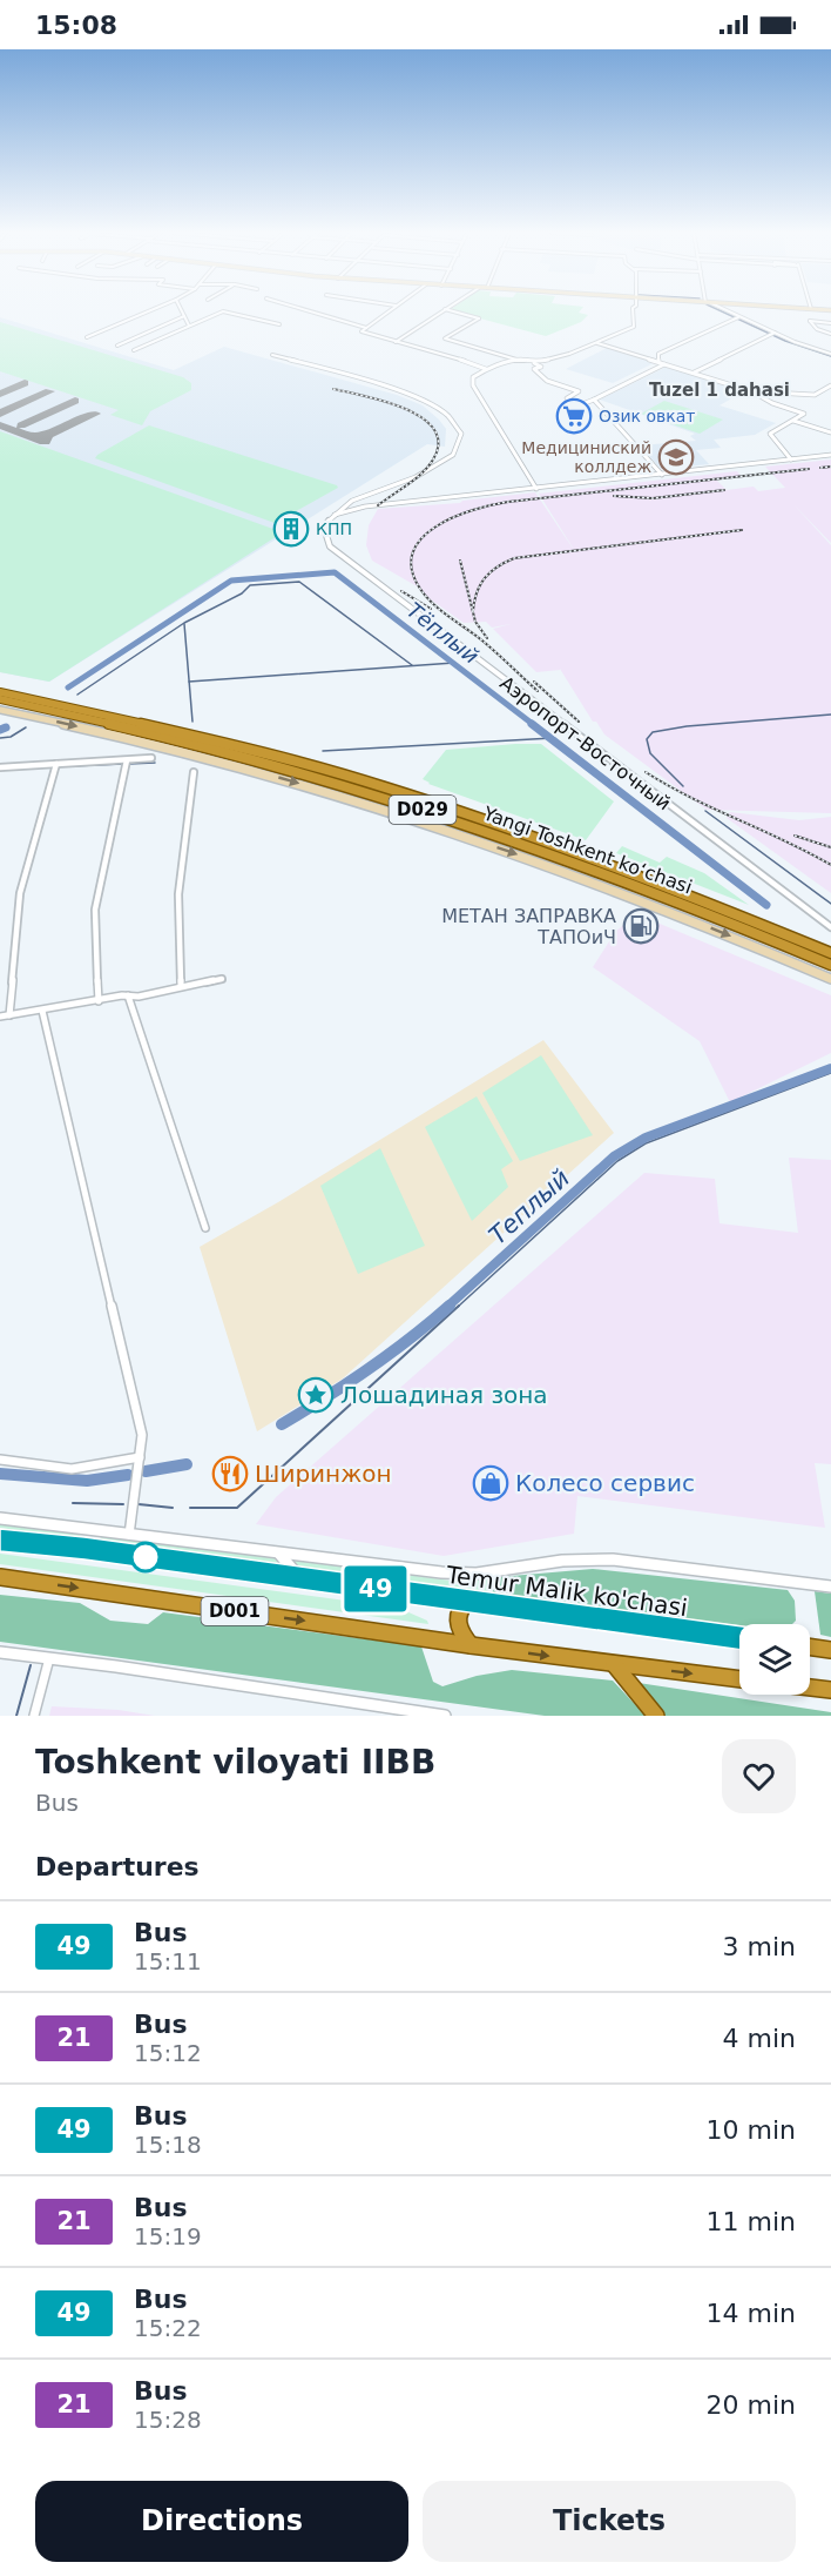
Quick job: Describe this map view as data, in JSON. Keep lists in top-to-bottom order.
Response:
{
  "streets": {
    "highway": [
      "D029",
      "Yangi Toshkent ko‘chasi",
      "Temur Malik ko'chasi",
      "D001"
    ],
    "street": ["Аэропорт-Восточный"]
  },
  "districts": ["Tuzel 1 dahasi"],
  "water": ["Тёплый", "Теплый"],
  "places": {
    "supermarket": ["Озик овкат"],
    "school or university": ["Медициниский коллдеж"],
    "building": ["КПП"],
    "fuel station": ["МЕТАН ЗАПРАВКА ТАПОиЧ"],
    "place": ["Лошадиная зона"],
    "restaurant": ["Ширинжон"],
    "shop": ["Колесо сервис"]
  },
  "lines": ["bus line 49"],
  "page": {
    "status": "15:08",
    "on_map": "49",
    "heading": [
      ["Toshkent viloyati IIBB", "Bus"],
      "Departures"
    ],
    "list": [
      {
        "mark": "49",
        "name": "Bus",
        "note": "15:11",
        "value": "3 min"
      },
      {
        "mark": "21",
        "name": "Bus",
        "note": "15:12",
        "value": "4 min"
      },
      {
        "mark": "49",
        "name": "Bus",
        "note": "15:18",
        "value": "10 min"
      },
      {
        "mark": "21",
        "name": "Bus",
        "note": "15:19",
        "value": "11 min"
      },
      {
        "mark": "49",
        "name": "Bus",
        "note": "15:22",
        "value": "14 min"
      },
      {
        "mark": "21",
        "name": "Bus",
        "note": "15:28",
        "value": "20 min"
      }
    ],
    "buttons": ["Directions", "Tickets"]
  }
}
